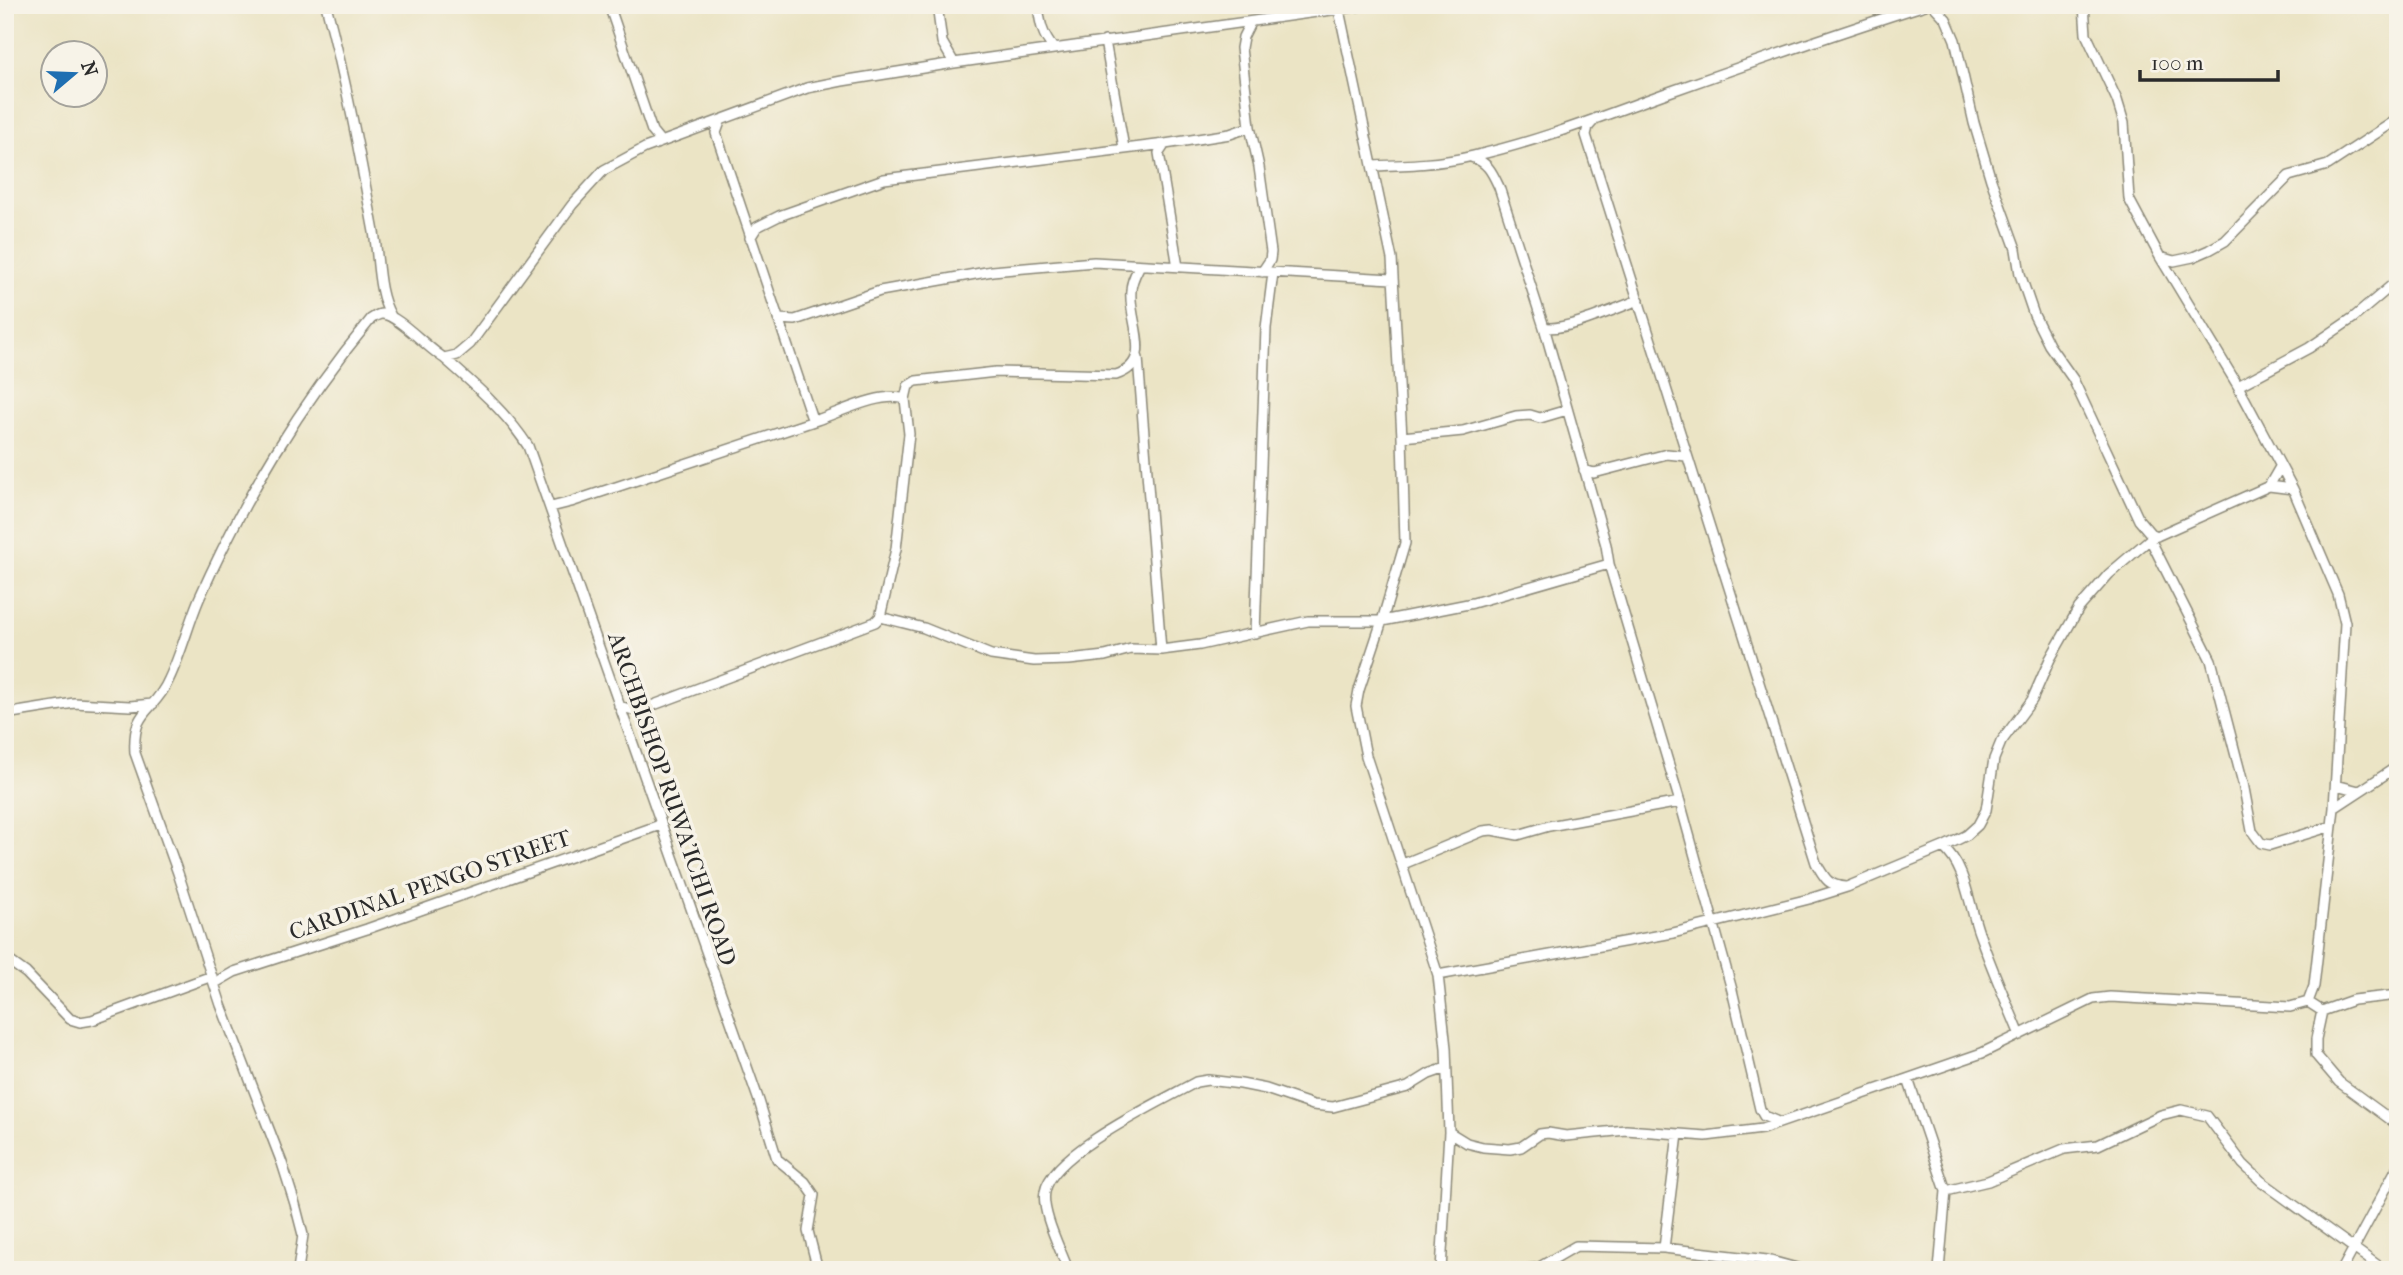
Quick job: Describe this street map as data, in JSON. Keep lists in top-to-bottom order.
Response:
{
  "streets": {
    "street": ["ARCHBISHOP RUWA'ICHI ROAD", "CARDINAL PENGO STREET"]
  },
  "crossings": [
    ["ARCHBISHOP RUWA'ICHI ROAD", "CARDINAL PENGO STREET"]
  ],
  "scale_bar": "100 m",
  "north": "right"
}
